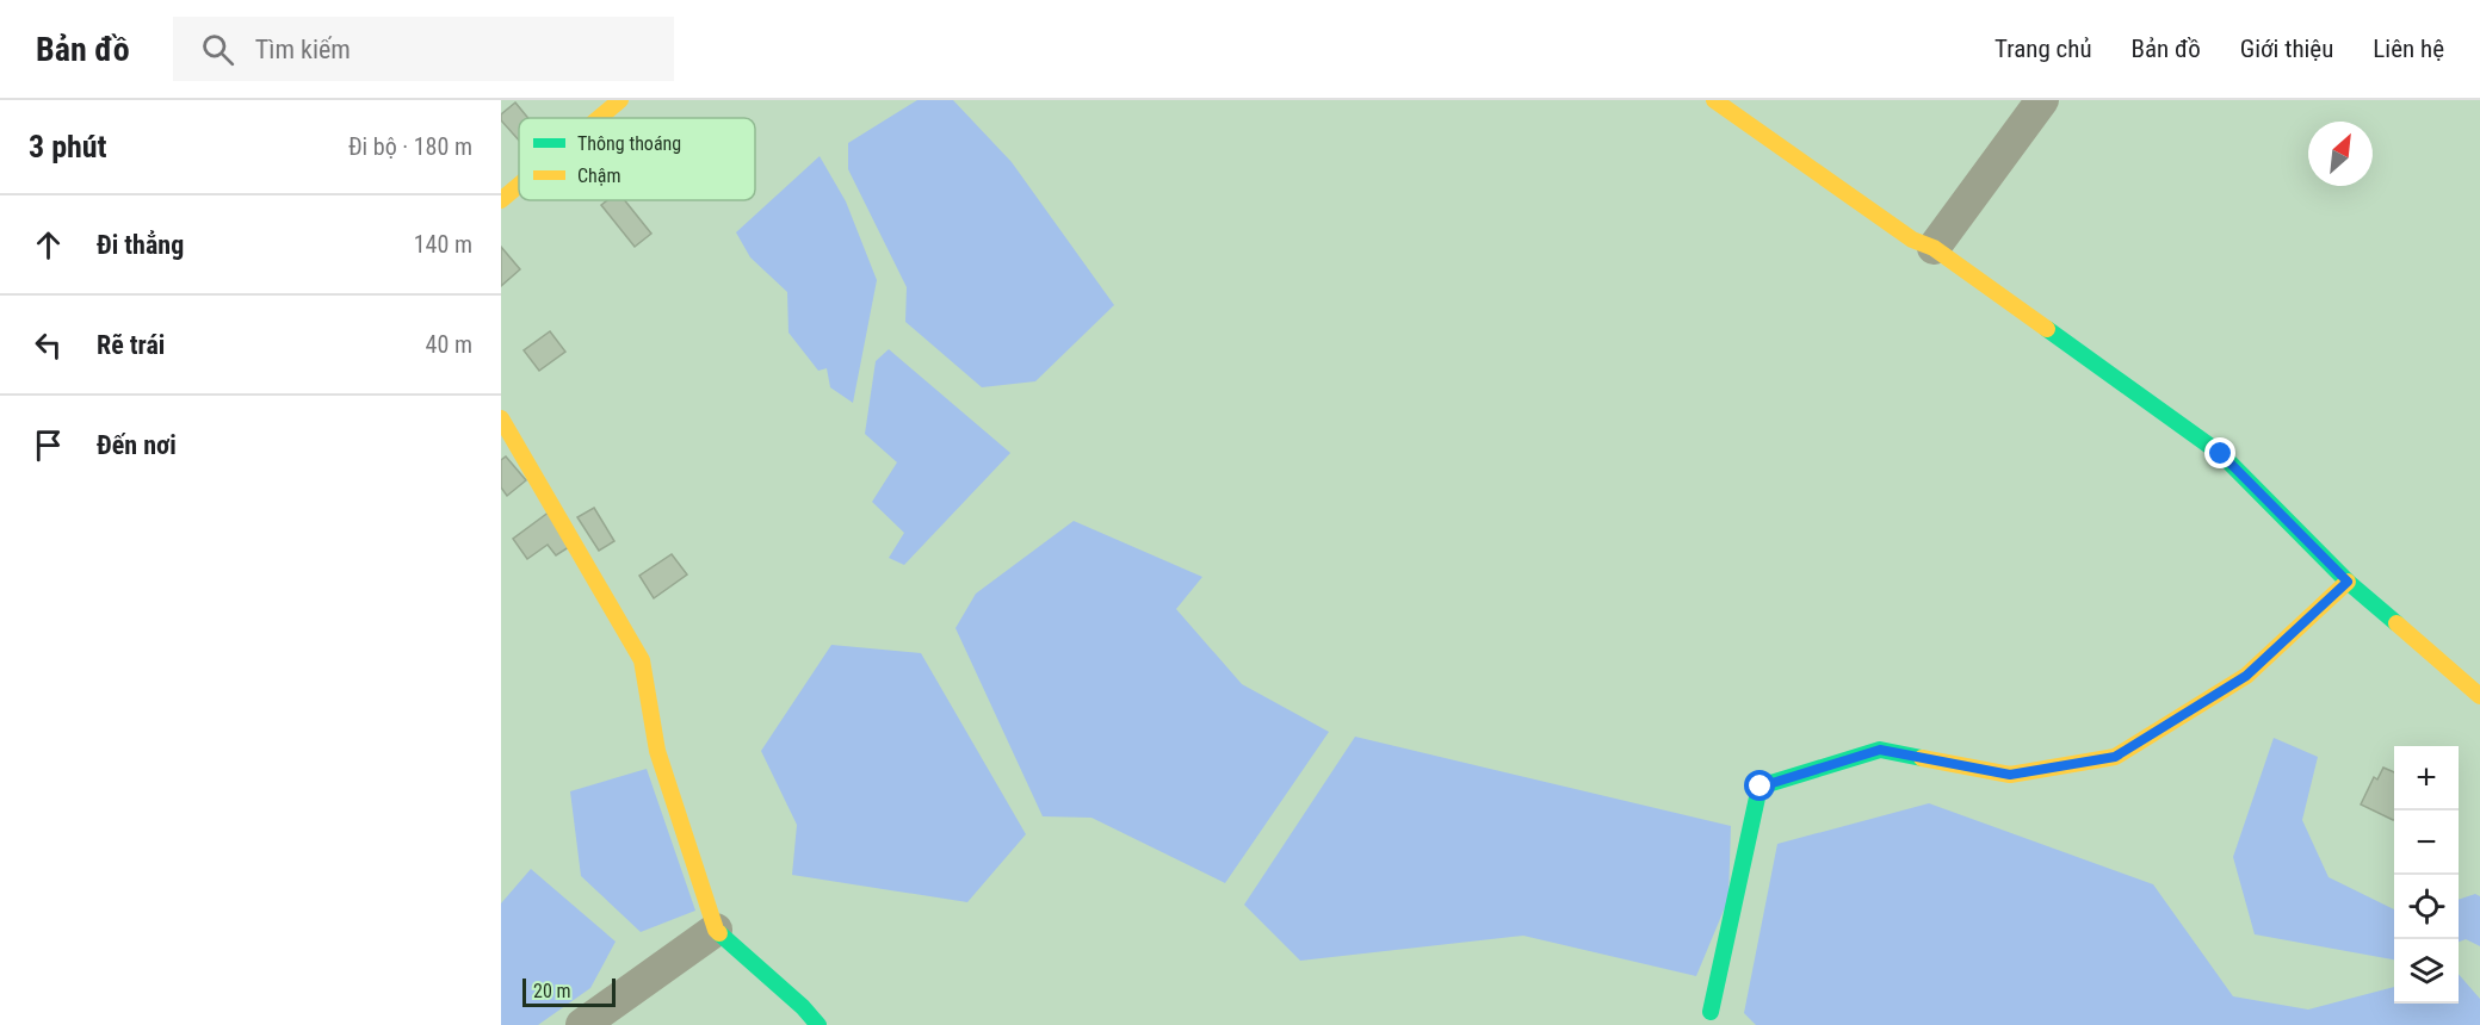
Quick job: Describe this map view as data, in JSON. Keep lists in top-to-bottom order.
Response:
{
  "legend": ["Thông thoáng", "Chậm"],
  "scale_bar": "20 m",
  "north": "top right",
  "page": {
    "header": "Bản đồ",
    "search": "Tìm kiếm",
    "nav": [
      "Trang chủ",
      "Bản đồ",
      "Giới thiệu",
      "Liên hệ"
    ],
    "heading": ["3 phút", "Đi bộ · 180 m"],
    "list": [
      ["Đi thẳng", "140 m"],
      ["Rẽ trái", "40 m"],
      "Đến nơi"
    ],
    "map_buttons": ["+", "−"],
    "scale": "20 m"
  }
}
